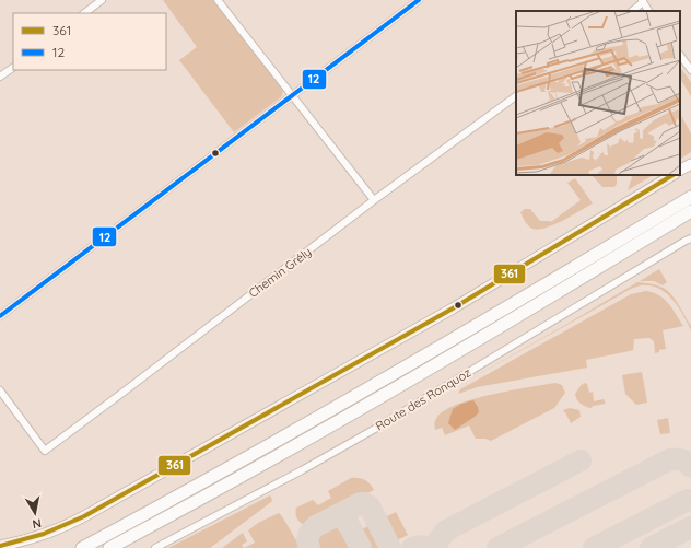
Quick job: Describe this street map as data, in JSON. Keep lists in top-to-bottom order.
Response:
{
  "streets": {
    "street": ["Chemin Grély", "Route des Ronquoz"]
  },
  "lines": ["transit line 12", "transit line 361"],
  "legend": ["361", "12"],
  "north": "bottom"
}
